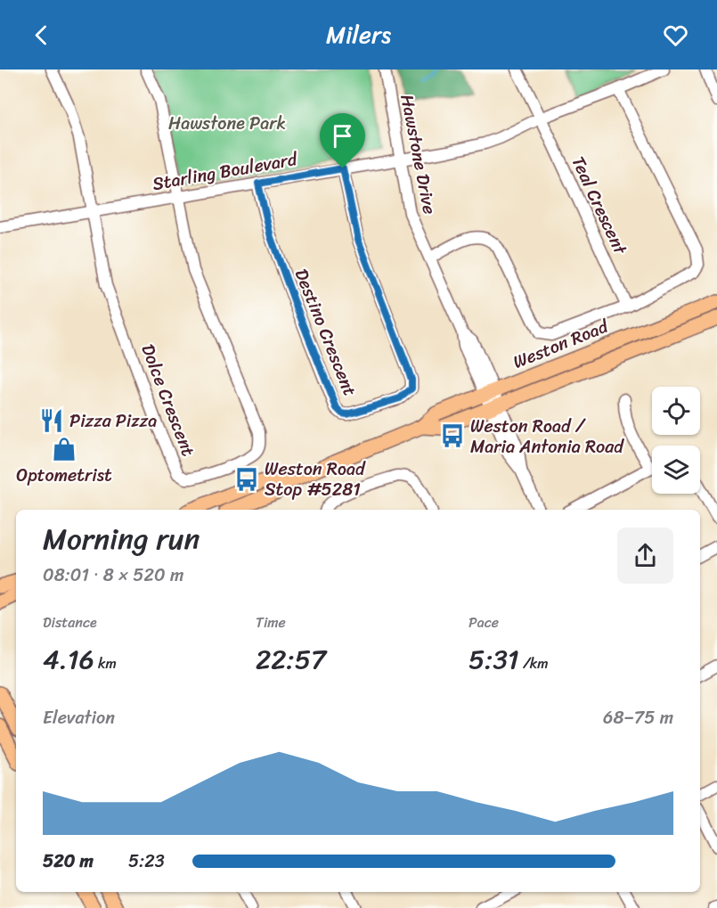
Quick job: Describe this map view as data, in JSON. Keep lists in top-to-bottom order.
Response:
{
  "streets": {
    "main road": ["Weston Road"],
    "street": [
      "Hawstone Drive",
      "Starling Boulevard",
      "Teal Crescent",
      "Destino Crescent",
      "Dolce Crescent"
    ]
  },
  "crossings": [
    ["Hawstone Drive", "Starling Boulevard"],
    ["Hawstone Drive", "Weston Road"],
    ["Starling Boulevard", "Teal Crescent"],
    ["Starling Boulevard", "Destino Crescent"],
    ["Starling Boulevard", "Dolce Crescent"]
  ],
  "parks": ["Hawstone Park"],
  "places": {
    "restaurant": ["Pizza Pizza"],
    "bus stop": ["Weston Road / Maria Antonia Road", "Weston Road Stop #5281"],
    "shop": ["Optometrist"]
  },
  "page": {
    "header": "Milers",
    "heading": ["Morning run", "08:01 · 8 × 520 m"],
    "stats": [
      ["Distance", "4.16 km"],
      ["Time", "22:57"],
      ["Pace", "5:31 /km"]
    ],
    "chart": ["Elevation", "68–75 m"],
    "list": [
      {
        "name": "520 m",
        "note": "5:23"
      }
    ]
  }
}
